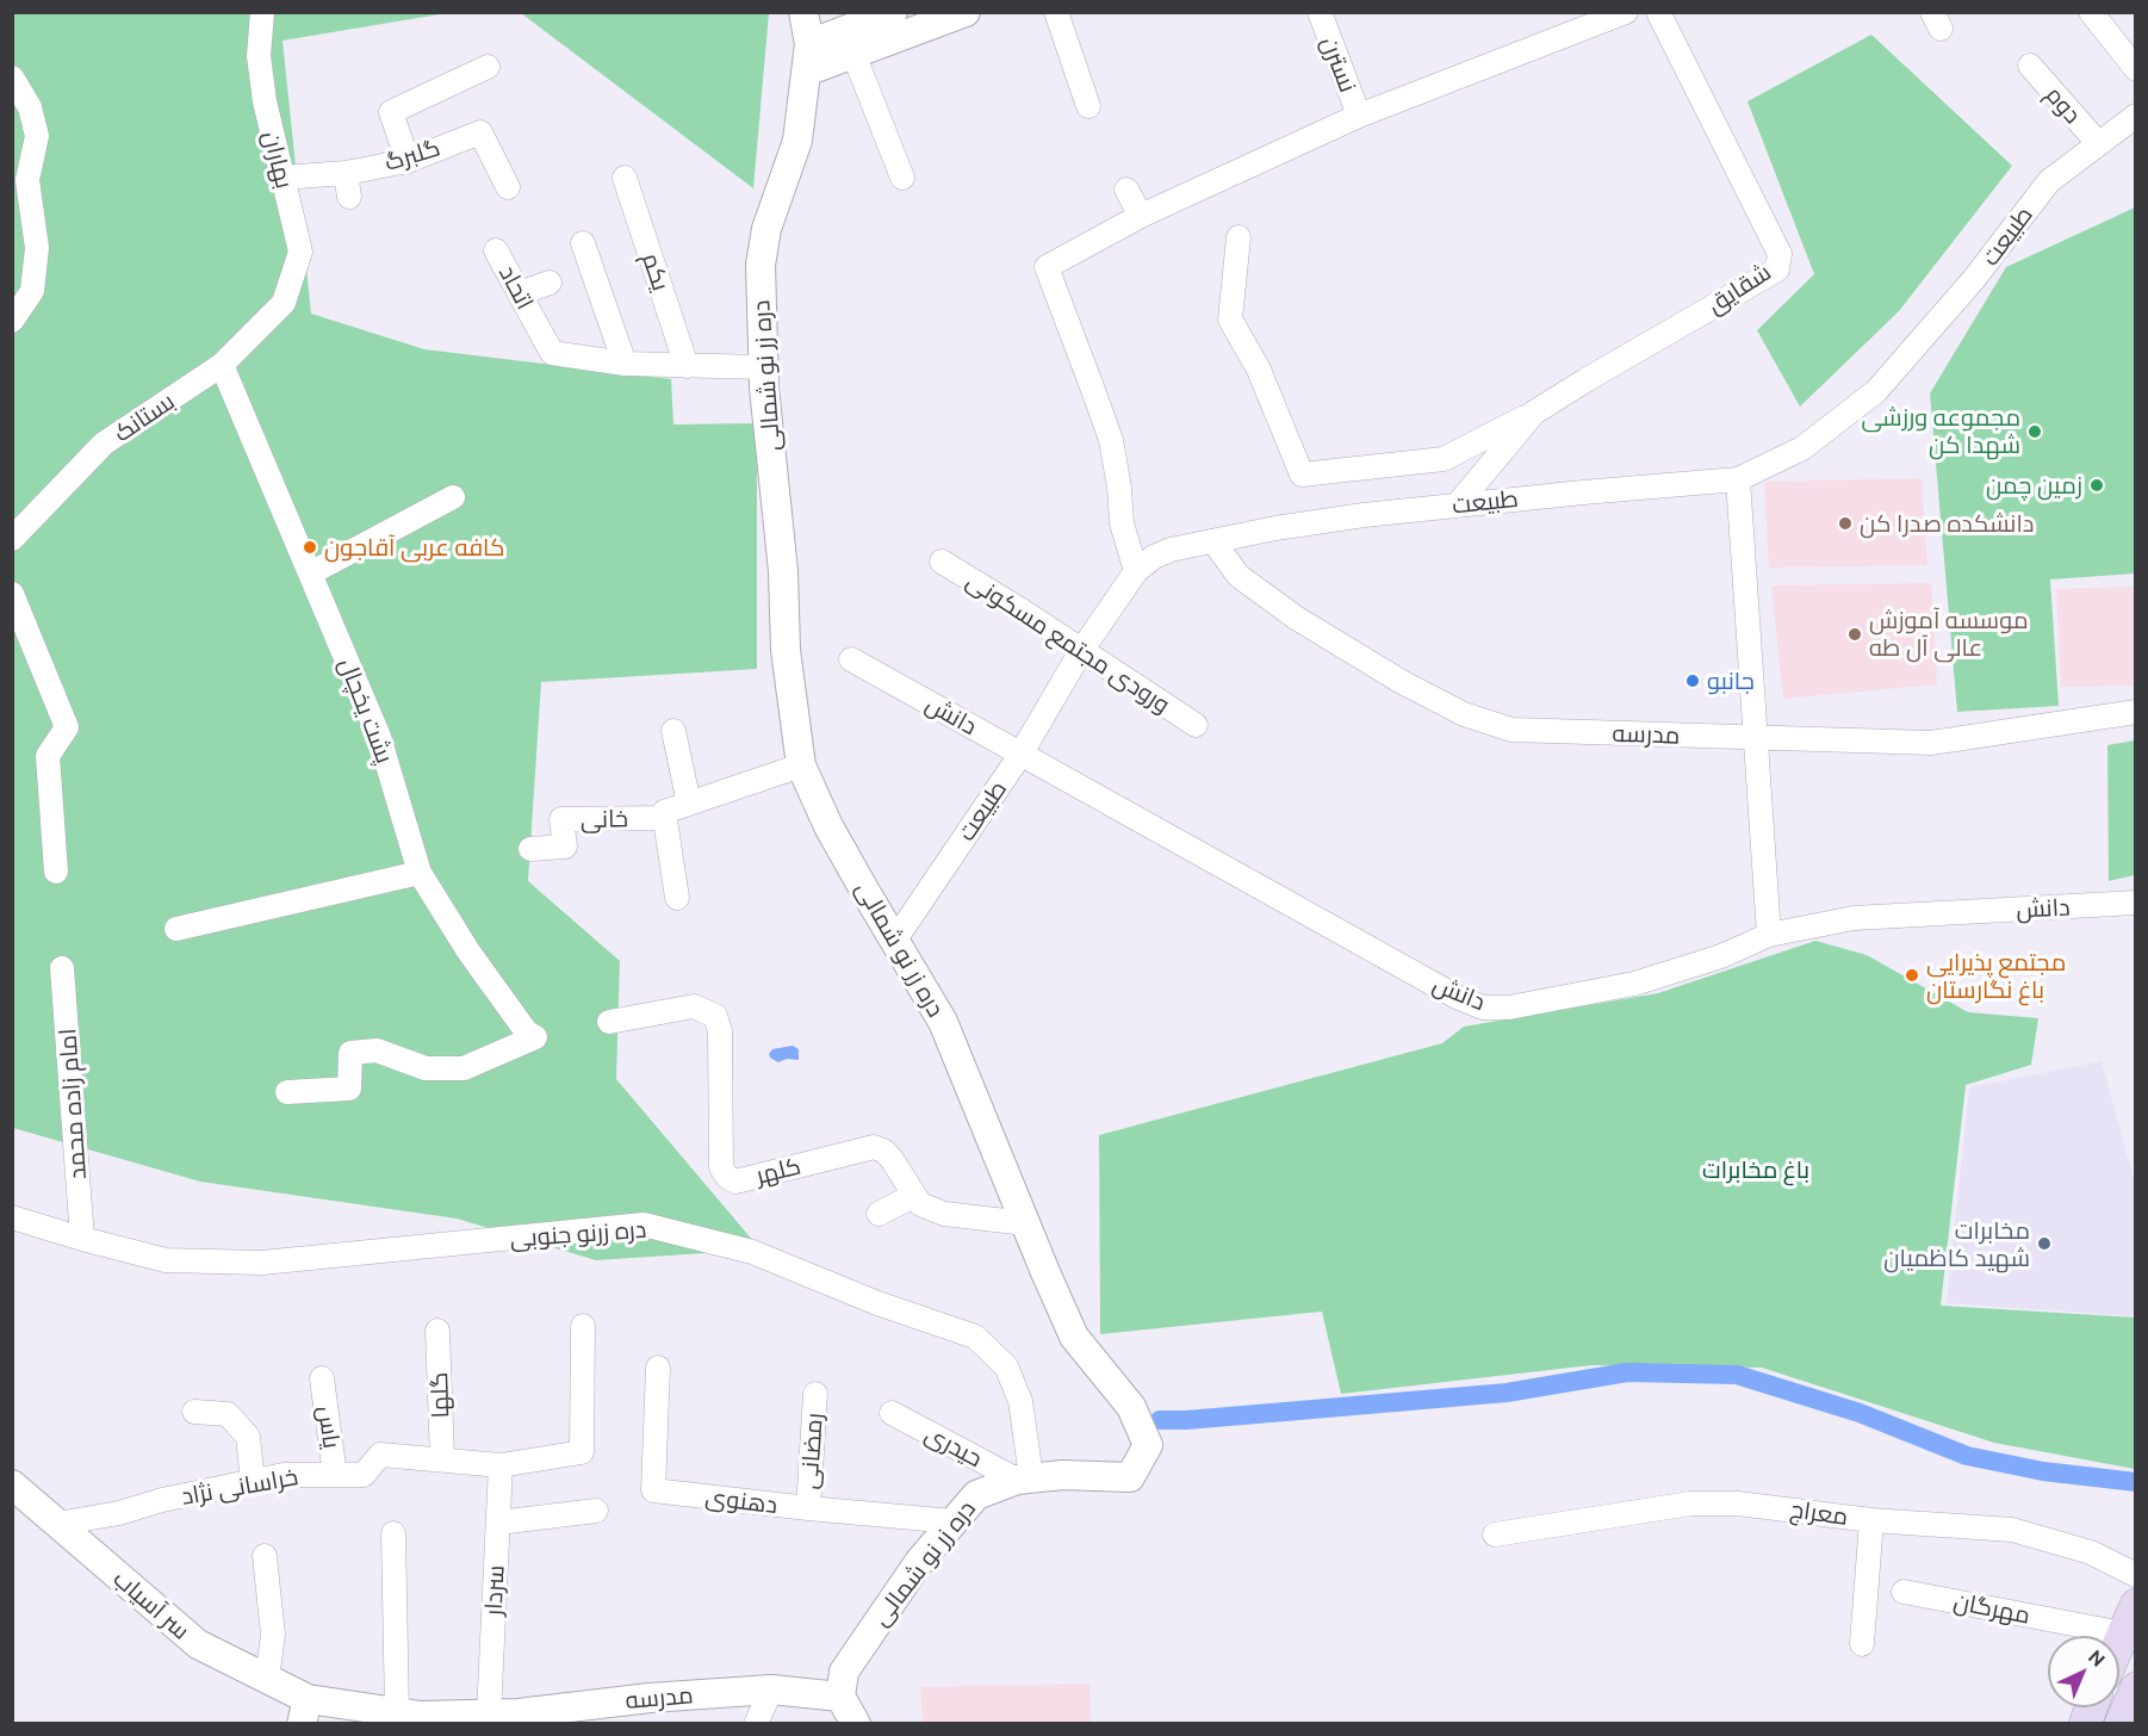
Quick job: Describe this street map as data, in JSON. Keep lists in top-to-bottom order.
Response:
{
  "streets": {
    "street": [
      "نسترن",
      "دوم",
      "گلبرگ",
      "بهاران",
      "طبیعت",
      "یکم",
      "اتحاد",
      "شقایق",
      "دره زر نو شمالی",
      "بستانک",
      "ورودی مجتمع مسکونی",
      "پشت یخچال",
      "دانش",
      "مدرسه",
      "خانی",
      "امام زاده محمد",
      "کلهر",
      "دره زرنو جنوبی",
      "گلها",
      "یاس",
      "حیدری",
      "رمضانی",
      "خراسانی نژاد",
      "دهنوی",
      "معراج",
      "سردار",
      "سر آسیاب",
      "مهرگان"
    ]
  },
  "crossings": [
    ["دوم", "طبیعت"],
    ["گلبرگ", "بهاران"],
    ["بهاران", "بستانک"],
    ["طبیعت", "شقایق"],
    ["طبیعت", "دره زر نو شمالی"],
    ["طبیعت", "ورودی مجتمع مسکونی"],
    ["طبیعت", "دانش"],
    ["طبیعت", "مدرسه"],
    ["دره زر نو شمالی", "مدرسه"],
    ["دره زر نو شمالی", "کلهر"],
    ["دره زر نو شمالی", "دره زرنو جنوبی"],
    ["دره زر نو شمالی", "حیدری"],
    ["دره زر نو شمالی", "دهنوی"],
    ["بستانک", "پشت یخچال"],
    ["مدرسه", "سردار"],
    ["مدرسه", "سر آسیاب"],
    ["امام زاده محمد", "دره زرنو جنوبی"],
    ["دره زرنو جنوبی", "حیدری"],
    ["گلها", "خراسانی نژاد"],
    ["یاس", "خراسانی نژاد"],
    ["رمضانی", "دهنوی"],
    ["خراسانی نژاد", "سردار"],
    ["خراسانی نژاد", "سر آسیاب"]
  ],
  "parks": ["باغ مخابرات"],
  "places": [
    "مجموعه ورزشی شهدا کن",
    "زمین چمن",
    "دانشکده صدرا کن",
    "کافه عربی آقاجون",
    "موسسه آموزش عالی آل طه",
    "جانبو",
    "مجتمع پذیرایی باغ نگارستان",
    "مخابرات شهید کاظمیان"
  ],
  "north": "top right"
}
